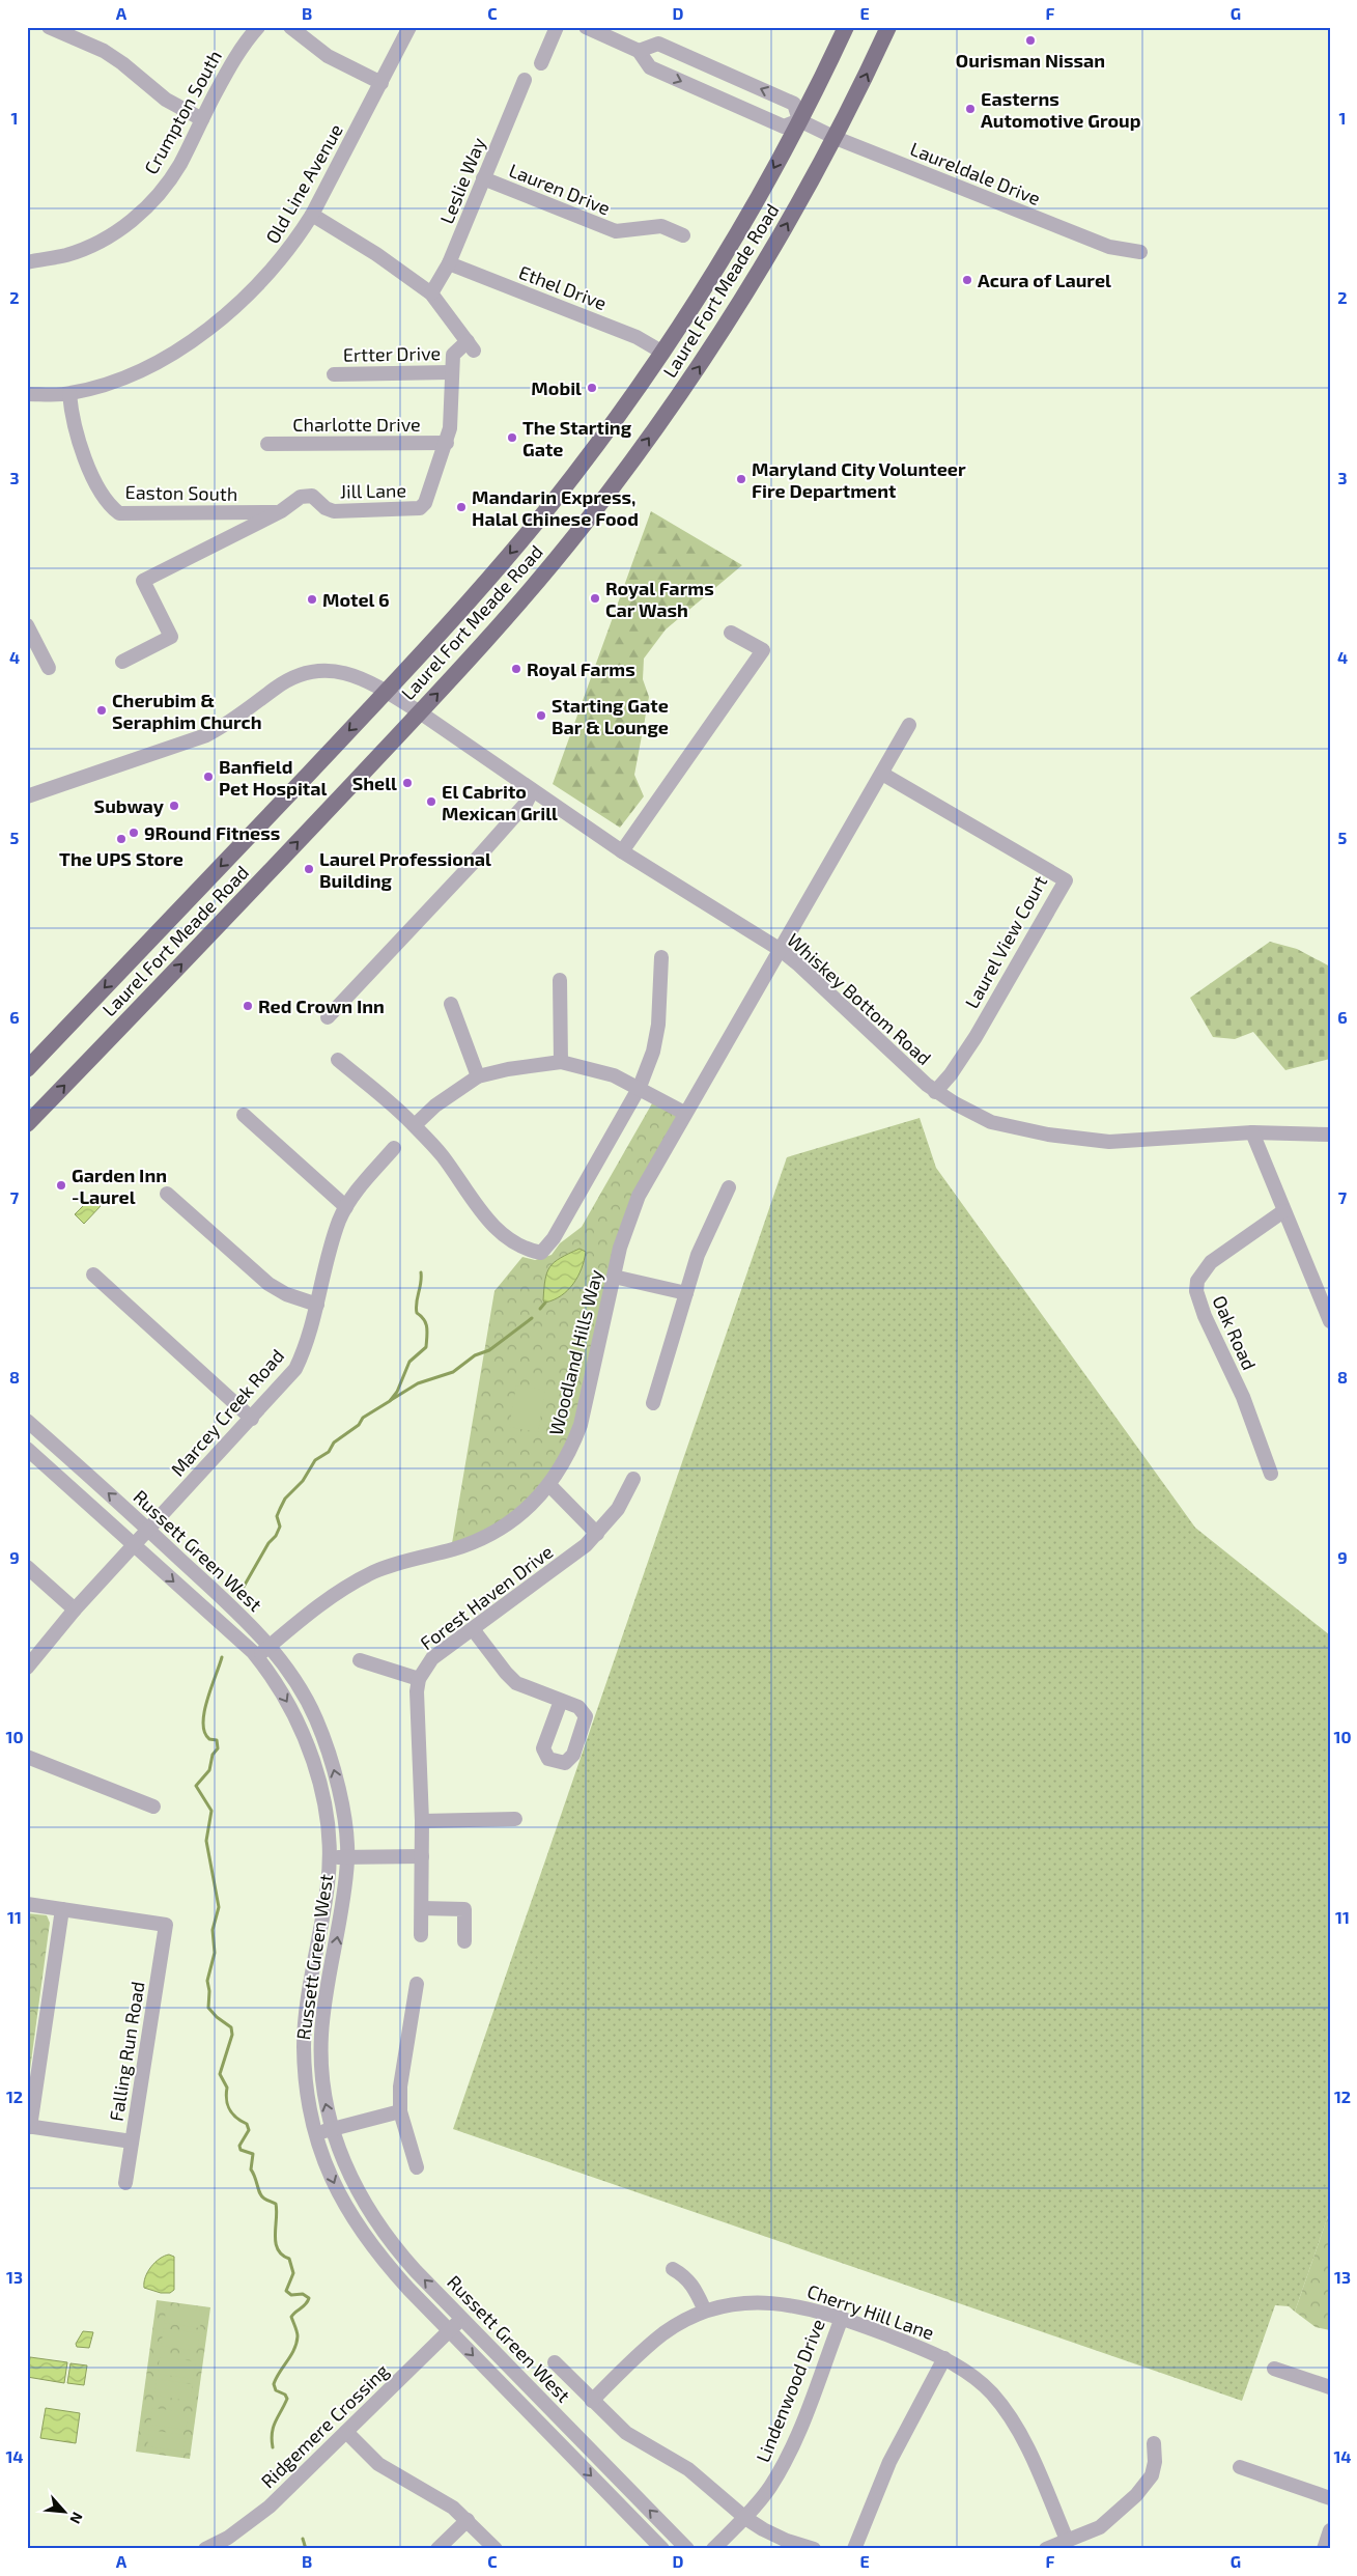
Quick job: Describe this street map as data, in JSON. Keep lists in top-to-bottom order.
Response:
{
  "streets": {
    "main road": ["Laurel Fort Meade Road"],
    "street": [
      "Crumpton South",
      "Laureldale Drive",
      "Leslie Way",
      "Old Line Avenue",
      "Lauren Drive",
      "Ethel Drive",
      "Ertter Drive",
      "Charlotte Drive",
      "Jill Lane",
      "Easton South",
      "Laurel View Court",
      "Whiskey Bottom Road",
      "Oak Road",
      "Woodland Hills Way",
      "Marcey Creek Road",
      "Russett Green West",
      "Forest Haven Drive",
      "Falling Run Road",
      "Cherry Hill Lane",
      "Lindenwood Drive",
      "Ridgemere Crossing"
    ]
  },
  "crossings": [
    ["Laureldale Drive", "Laurel Fort Meade Road"],
    ["Leslie Way", "Lauren Drive"],
    ["Leslie Way", "Ethel Drive"],
    ["Leslie Way", "Jill Lane"],
    ["Old Line Avenue", "Jill Lane"],
    ["Old Line Avenue", "Easton South"],
    ["Ethel Drive", "Laurel Fort Meade Road"],
    ["Laurel Fort Meade Road", "Whiskey Bottom Road"],
    ["Ertter Drive", "Jill Lane"],
    ["Charlotte Drive", "Jill Lane"],
    ["Jill Lane", "Easton South"],
    ["Laurel View Court", "Whiskey Bottom Road"],
    ["Whiskey Bottom Road", "Woodland Hills Way"],
    ["Woodland Hills Way", "Russett Green West"],
    ["Marcey Creek Road", "Russett Green West"],
    ["Russett Green West", "Ridgemere Crossing"],
    ["Cherry Hill Lane", "Lindenwood Drive"]
  ],
  "places": [
    "Ourisman Nissan",
    "Easterns Automotive Group",
    "Acura of Laurel",
    "Mobil",
    "The Starting Gate",
    "Maryland City Volunteer Fire Department",
    "Mandarin Express, Halal Chinese Food",
    "Royal Farms Car Wash",
    "Motel 6",
    "Royal Farms",
    "Cherubim & Seraphim Church",
    "Starting Gate Bar & Lounge",
    "Banfield Pet Hospital",
    "Shell",
    "El Cabrito Mexican Grill",
    "Subway",
    "9Round Fitness",
    "The UPS Store",
    "Laurel Professional Building",
    "Red Crown Inn",
    "Garden Inn -Laurel"
  ],
  "north": "bottom right",
  "grid": {
    "columns": [
      "A",
      "B",
      "C",
      "D",
      "E",
      "F",
      "G"
    ],
    "rows": [
      "1",
      "2",
      "3",
      "4",
      "5",
      "6",
      "7",
      "8",
      "9",
      "10",
      "11",
      "12",
      "13",
      "14"
    ]
  }
}
